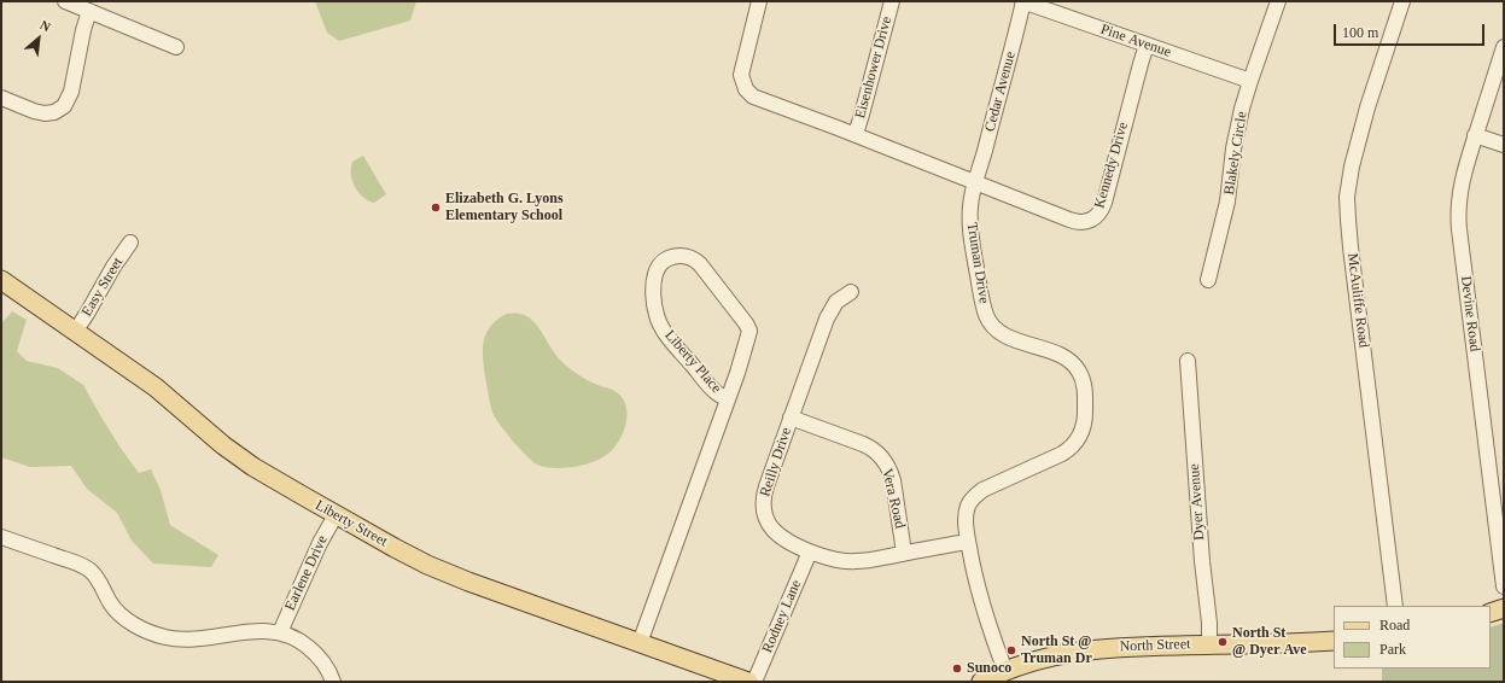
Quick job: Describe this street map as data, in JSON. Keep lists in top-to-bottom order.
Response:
{
  "streets": {
    "main road": ["Liberty Street", "North Street"],
    "street": [
      "Pine Avenue",
      "Eisenhower Drive",
      "Cedar Avenue",
      "Blakely Circle",
      "Kennedy Drive",
      "Truman Drive",
      "Easy Street",
      "McAuliffe Road",
      "Devine Road",
      "Liberty Place",
      "Reilly Drive",
      "Vera Road",
      "Dyer Avenue",
      "Earlene Drive",
      "Rodney Lane"
    ]
  },
  "crossings": [
    ["Pine Avenue", "Cedar Avenue"],
    ["Pine Avenue", "Blakely Circle"],
    ["Pine Avenue", "Kennedy Drive"],
    ["Cedar Avenue", "Kennedy Drive"],
    ["Cedar Avenue", "Truman Drive"],
    ["Kennedy Drive", "Truman Drive"],
    ["Truman Drive", "Reilly Drive"],
    ["Truman Drive", "North Street"],
    ["Easy Street", "Liberty Street"],
    ["Liberty Place", "Liberty Street"],
    ["Reilly Drive", "Vera Road"],
    ["Reilly Drive", "Rodney Lane"],
    ["Vera Road", "Rodney Lane"],
    ["Dyer Avenue", "North Street"],
    ["Liberty Street", "Earlene Drive"]
  ],
  "places": [
    "Elizabeth G. Lyons Elementary School",
    "North St @ Dyer Ave",
    "North St @ Truman Dr",
    "Sunoco"
  ],
  "legend": ["Road", "Park"],
  "scale_bar": "100 m",
  "north": "top right"
}
